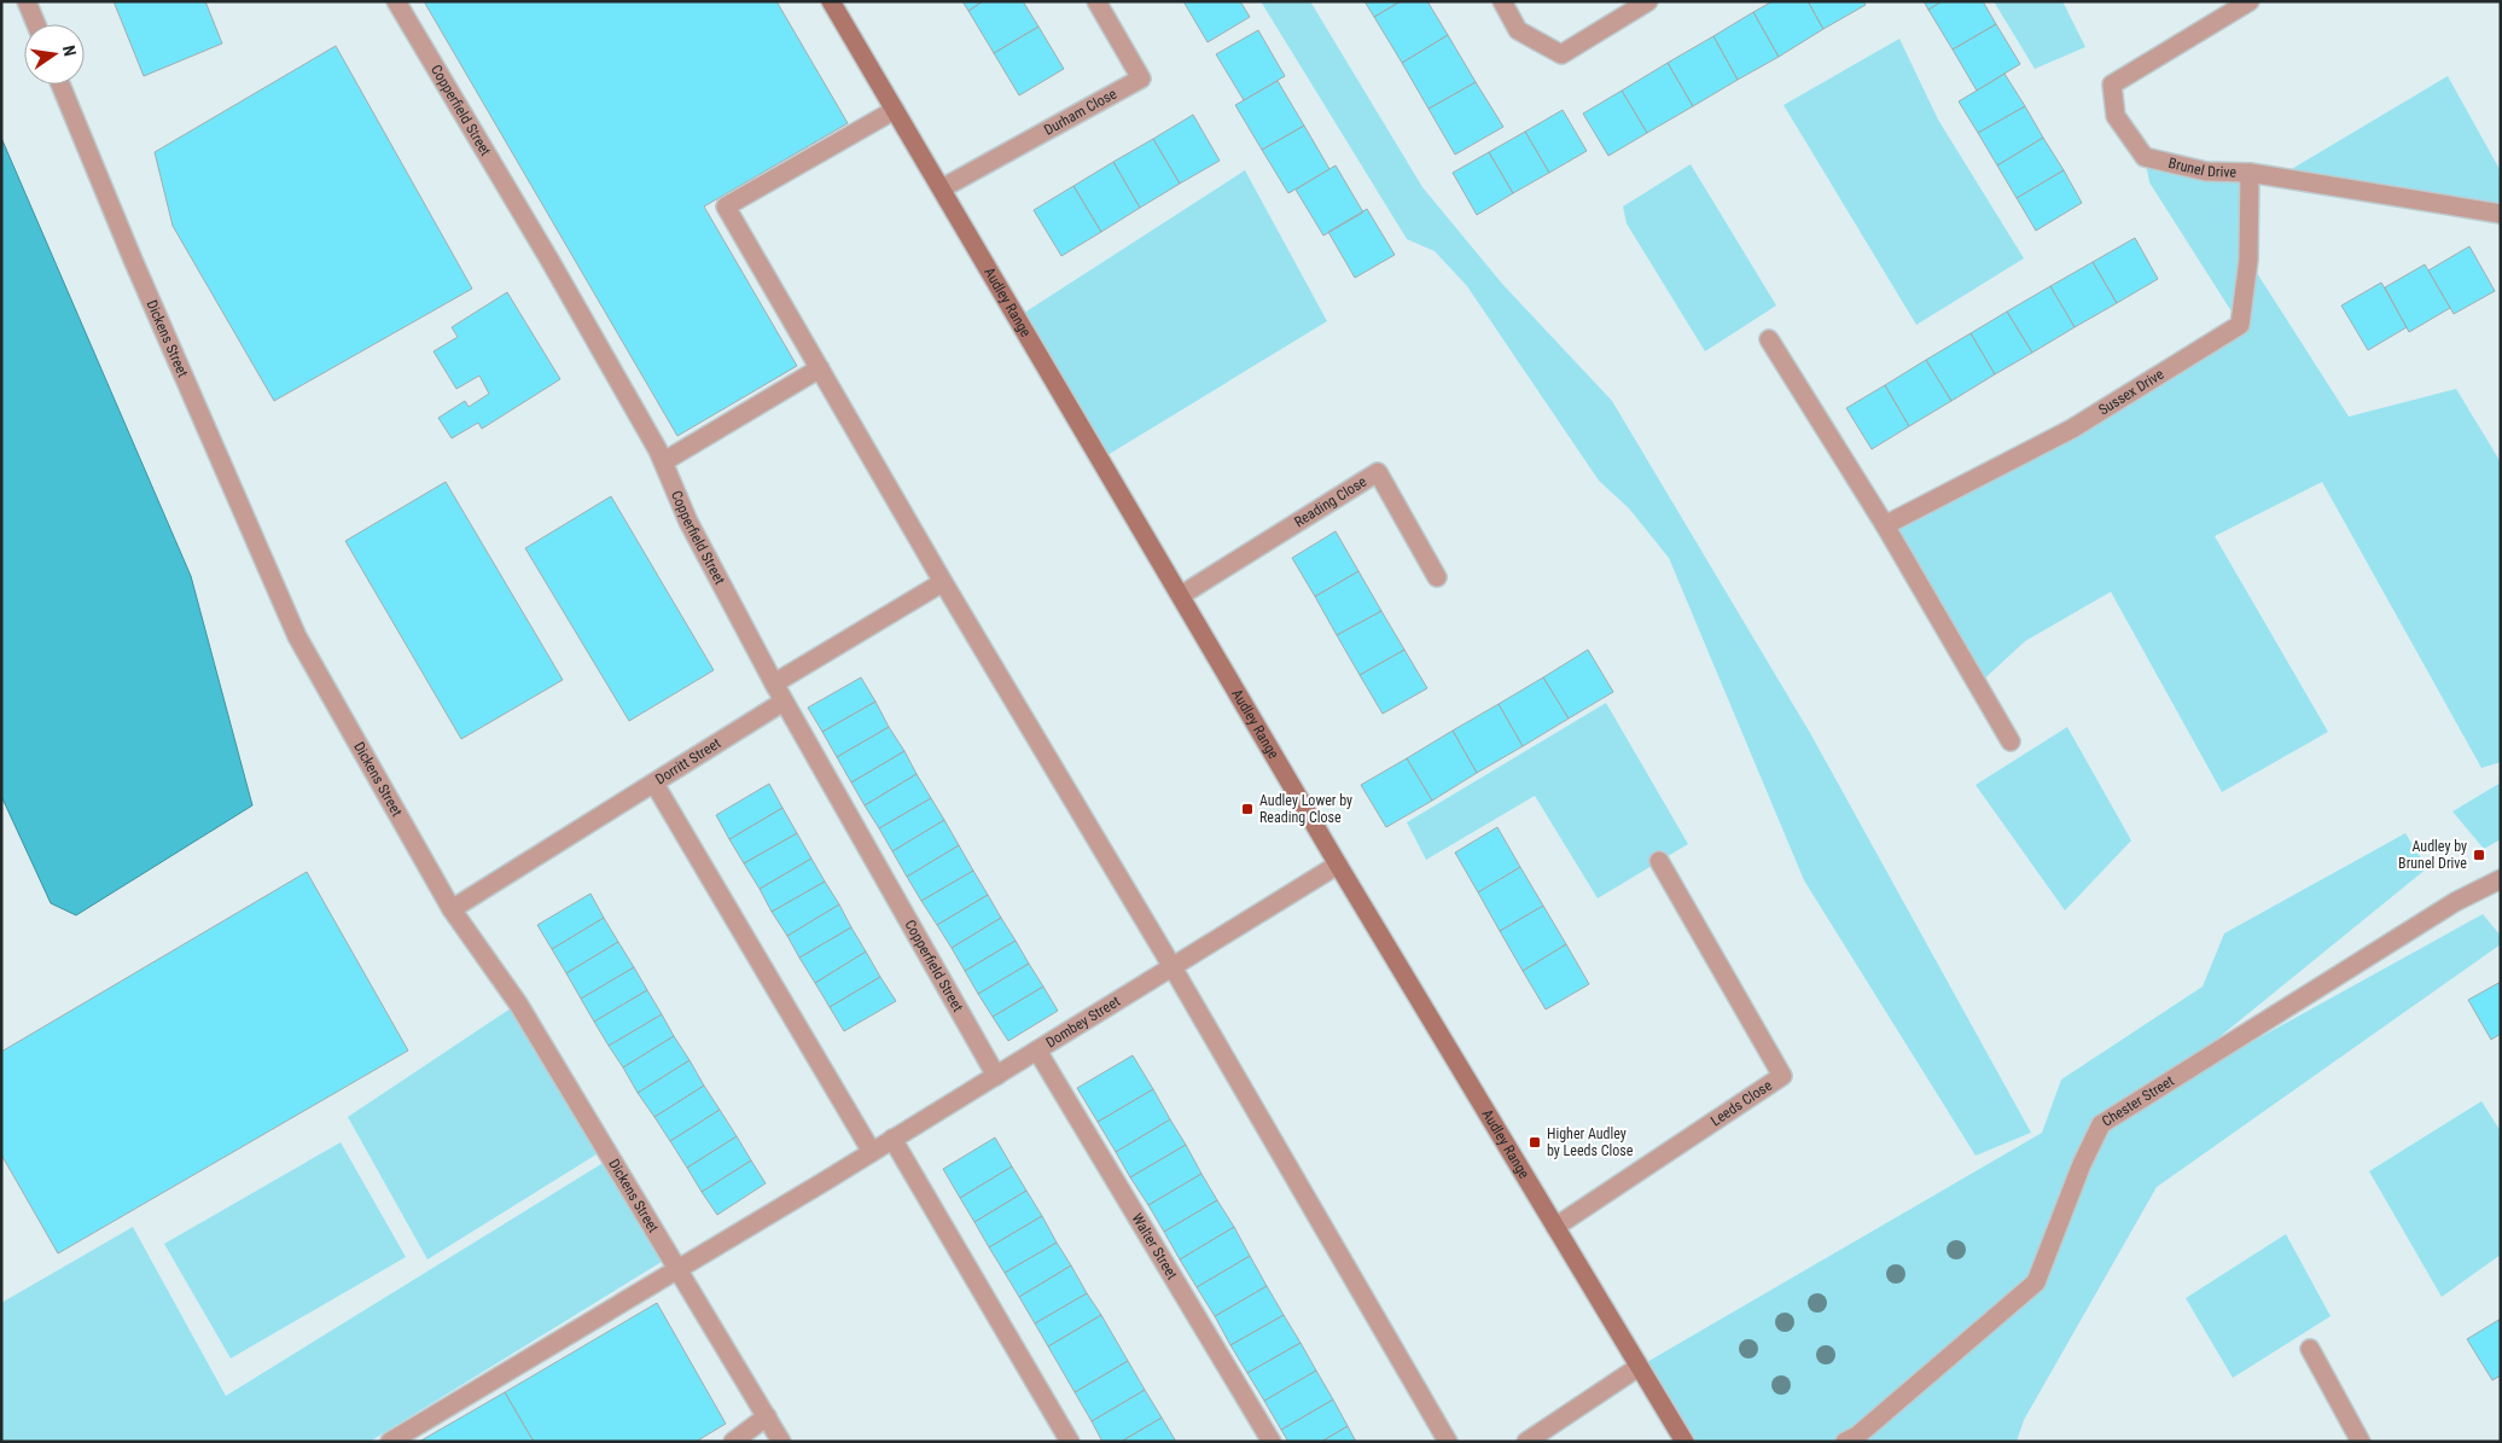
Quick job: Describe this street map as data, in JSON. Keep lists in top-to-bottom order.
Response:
{
  "streets": {
    "street": [
      "Copperfield Street",
      "Durham Close",
      "Brunel Drive",
      "Audley Range",
      "Dickens Street",
      "Sussex Drive",
      "Reading Close",
      "Dorritt Street",
      "Dombey Street",
      "Leeds Close",
      "Chester Street",
      "Walter Street"
    ]
  },
  "crossings": [
    ["Copperfield Street", "Dorritt Street"],
    ["Copperfield Street", "Dombey Street"],
    ["Durham Close", "Audley Range"],
    ["Brunel Drive", "Sussex Drive"],
    ["Audley Range", "Reading Close"],
    ["Audley Range", "Dombey Street"],
    ["Audley Range", "Leeds Close"],
    ["Dickens Street", "Dorritt Street"],
    ["Dickens Street", "Dombey Street"],
    ["Dombey Street", "Walter Street"]
  ],
  "places": {
    "transit": ["Audley Lower by Reading Close", "Audley by Brunel Drive", "Higher Audley by Leeds Close"]
  },
  "north": "right"
}
